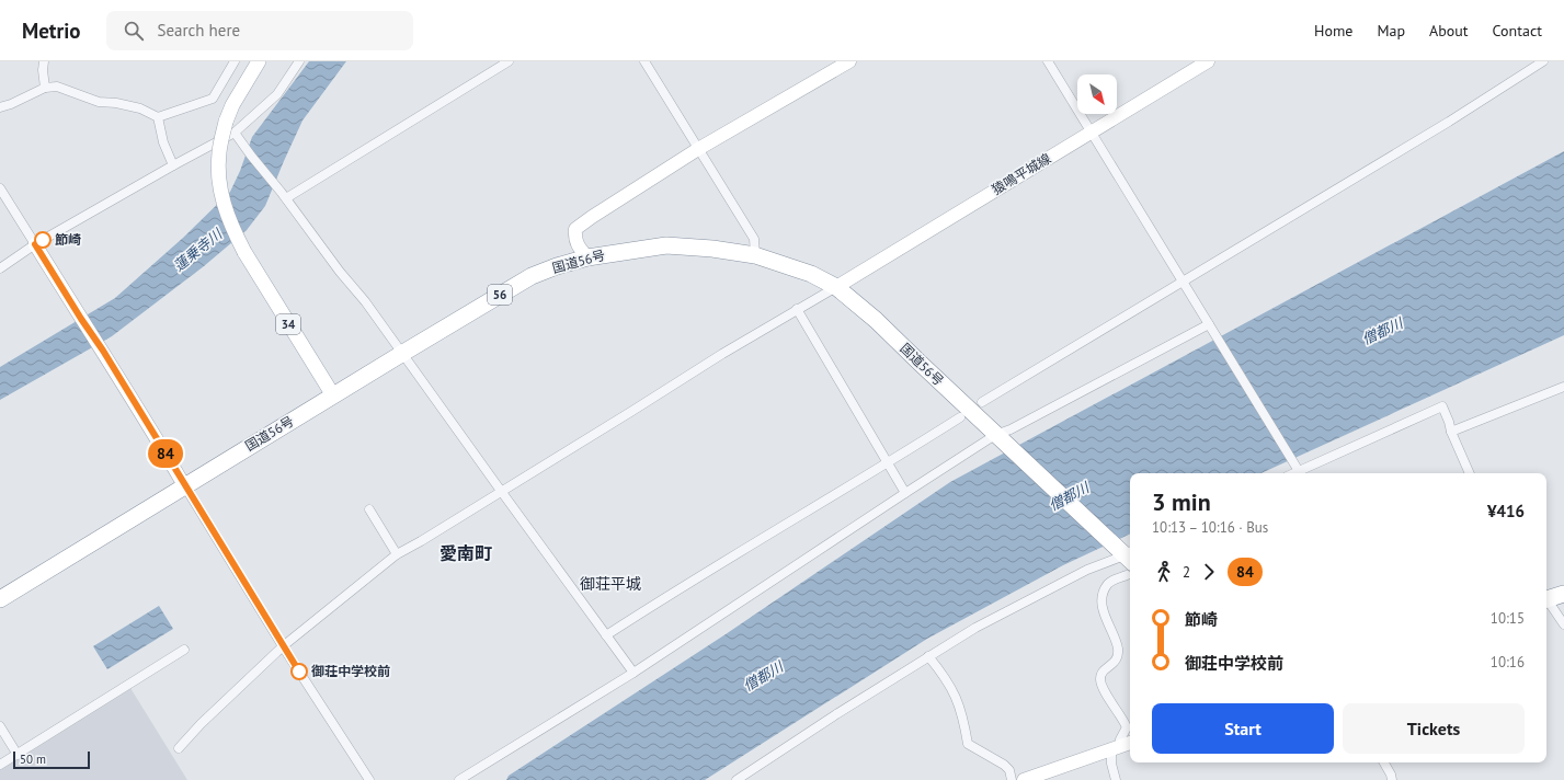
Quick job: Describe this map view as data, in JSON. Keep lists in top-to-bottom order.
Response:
{
  "streets": {
    "highway": ["国道56号", "56"],
    "main road": ["34"],
    "street": ["猿鳴平城線"]
  },
  "crossings": [
    ["猿鳴平城線", "国道56号"],
    ["国道56号", "34"]
  ],
  "districts": ["愛南町", "御荘平城"],
  "water": ["蓮乗寺川", "僧都川"],
  "places": ["節崎", "御荘中学校前"],
  "lines": ["bus line 84"],
  "scale_bar": "50 m",
  "north": "bottom right",
  "page": {
    "header": "Metrio",
    "search": "Search here",
    "nav": [
      "Home",
      "Map",
      "About",
      "Contact"
    ],
    "on_map": "84",
    "heading": ["3 min", "10:13 – 10:16 · Bus", "¥416"],
    "legs": ["2", "84"],
    "list": [
      {
        "name": "節崎",
        "value": "10:15"
      },
      {
        "name": "御荘中学校前",
        "value": "10:16"
      }
    ],
    "buttons": ["Start", "Tickets"],
    "scale": "50 m"
  }
}
